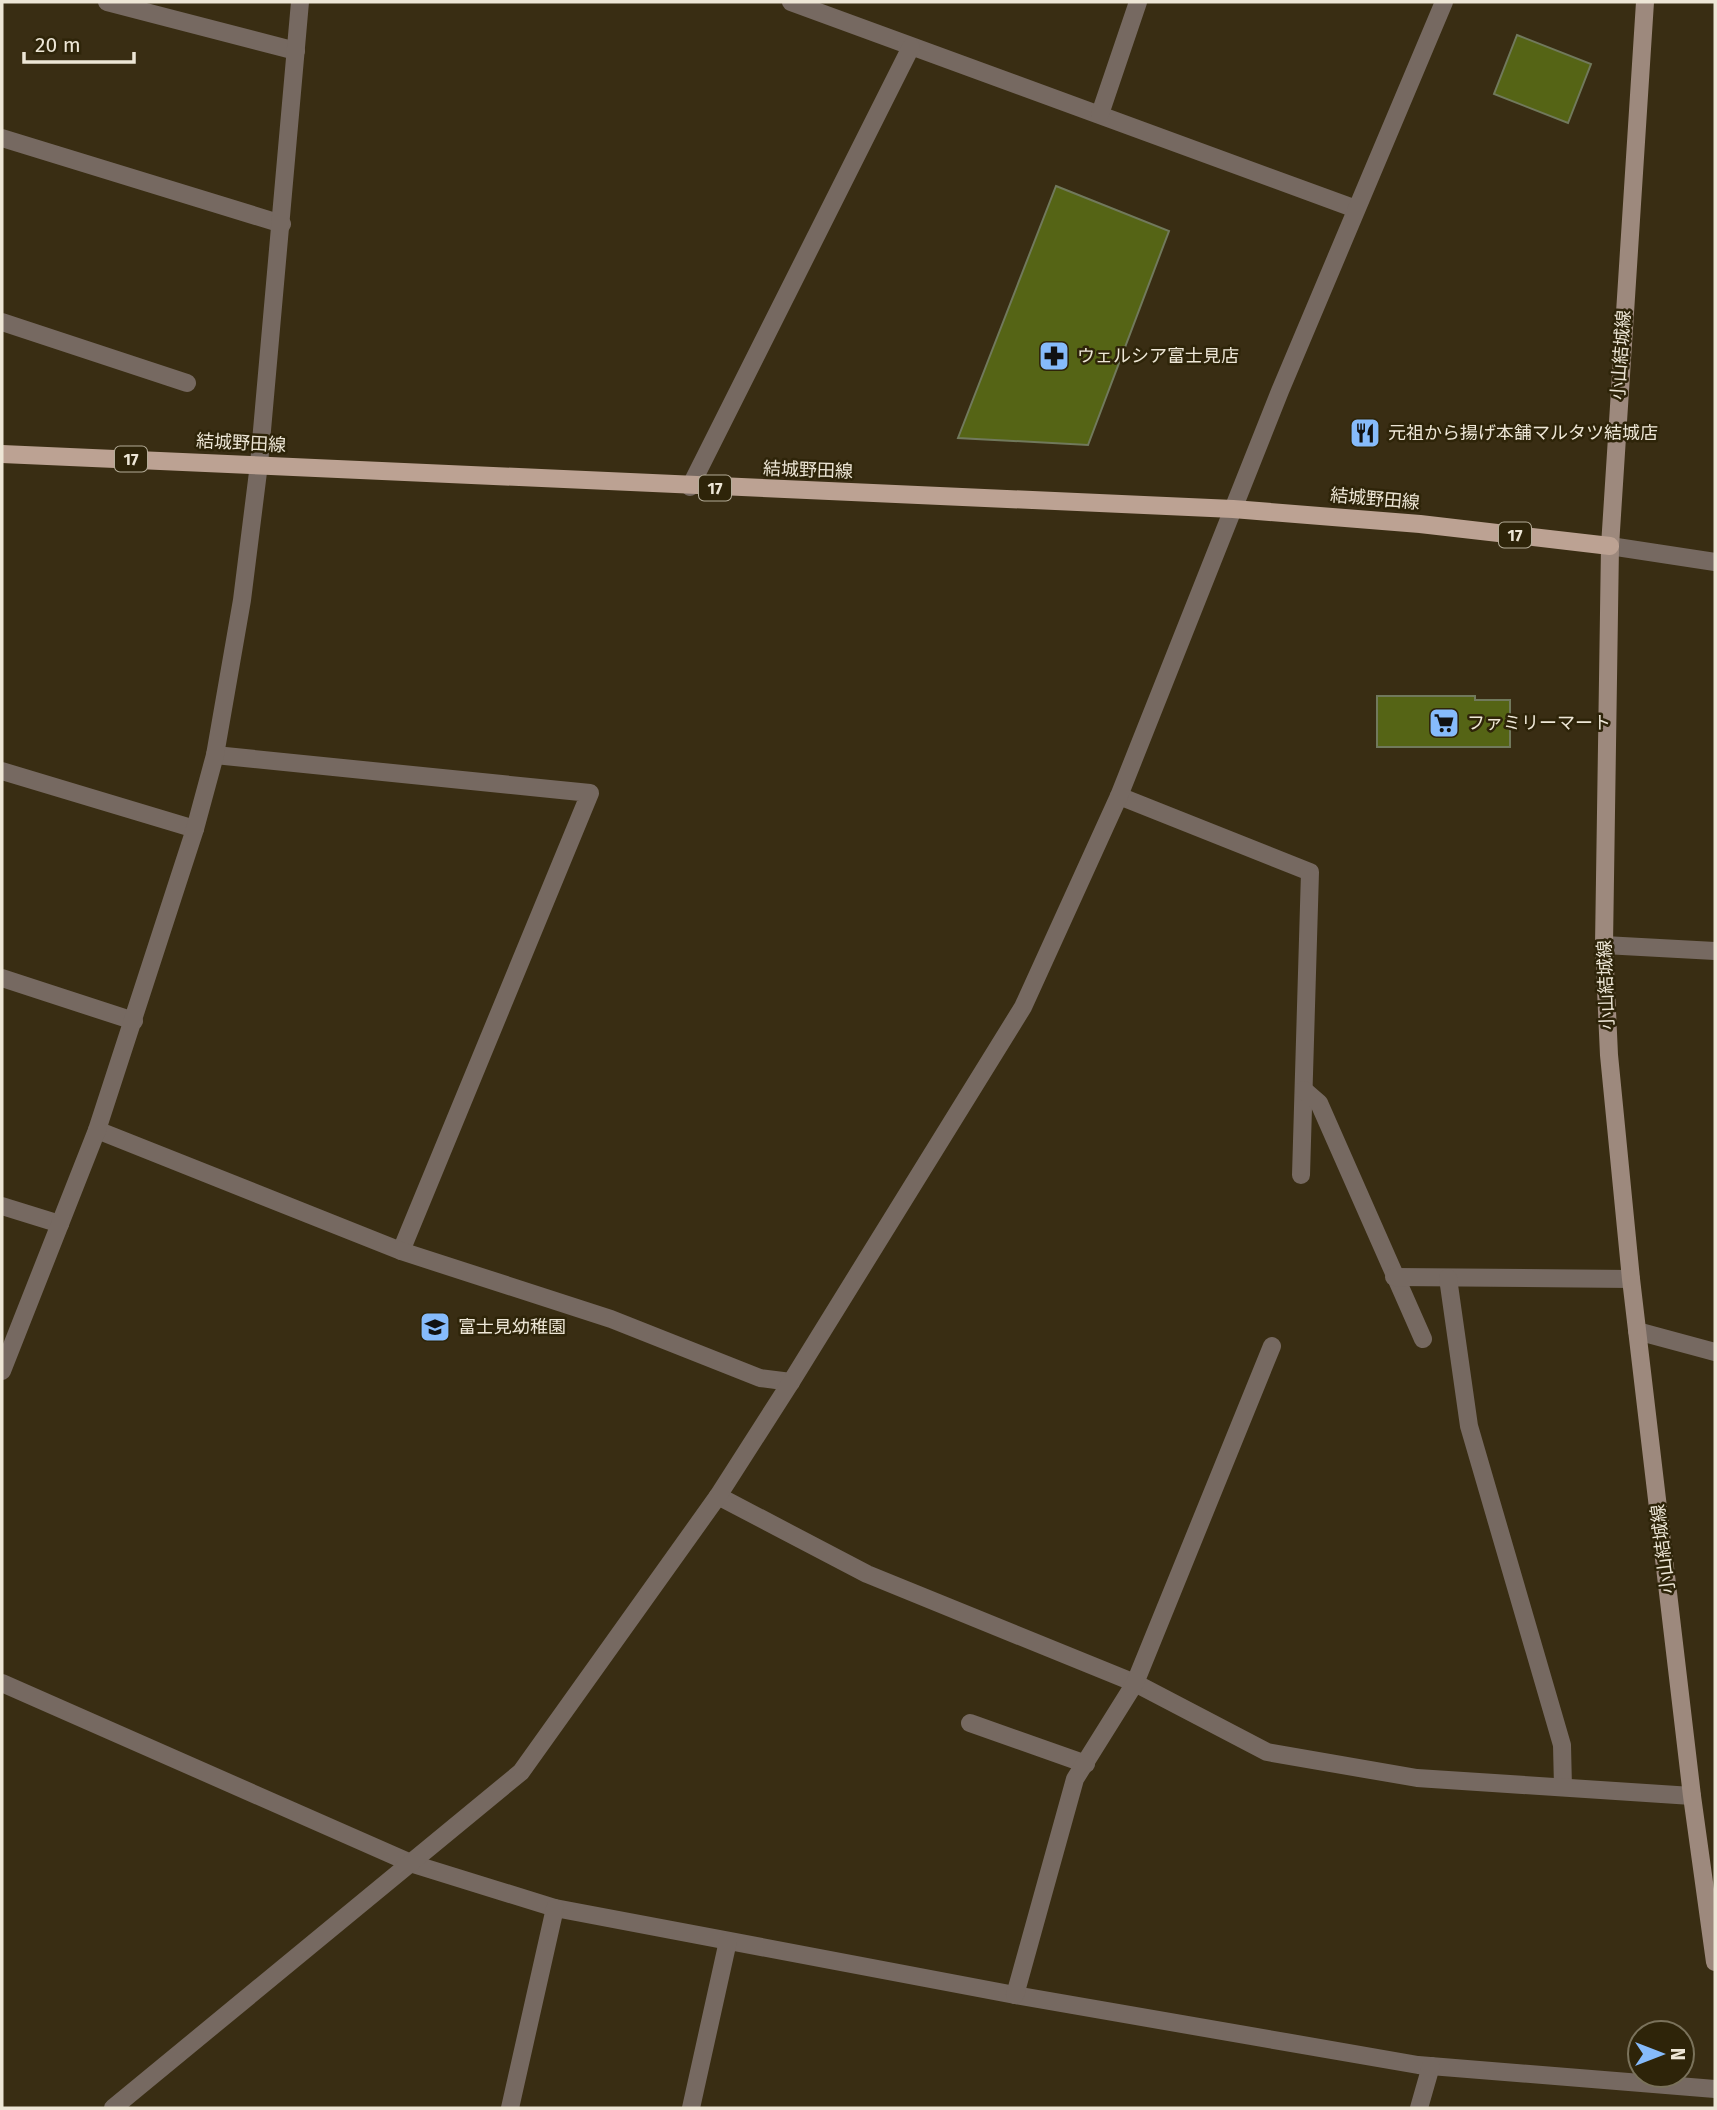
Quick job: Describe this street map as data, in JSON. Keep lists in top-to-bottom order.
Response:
{
  "streets": {
    "main road": ["小山結城線", "結城野田線", "17"]
  },
  "crossings": [
    ["小山結城線", "結城野田線"]
  ],
  "places": {
    "pharmacy": ["ウェルシア富士見店"],
    "restaurant": ["元祖から揚げ本舗マルタツ結城店"],
    "supermarket": ["ファミリーマート"],
    "school or university": ["富士見幼稚園"]
  },
  "scale_bar": "20 m",
  "north": "right"
}
